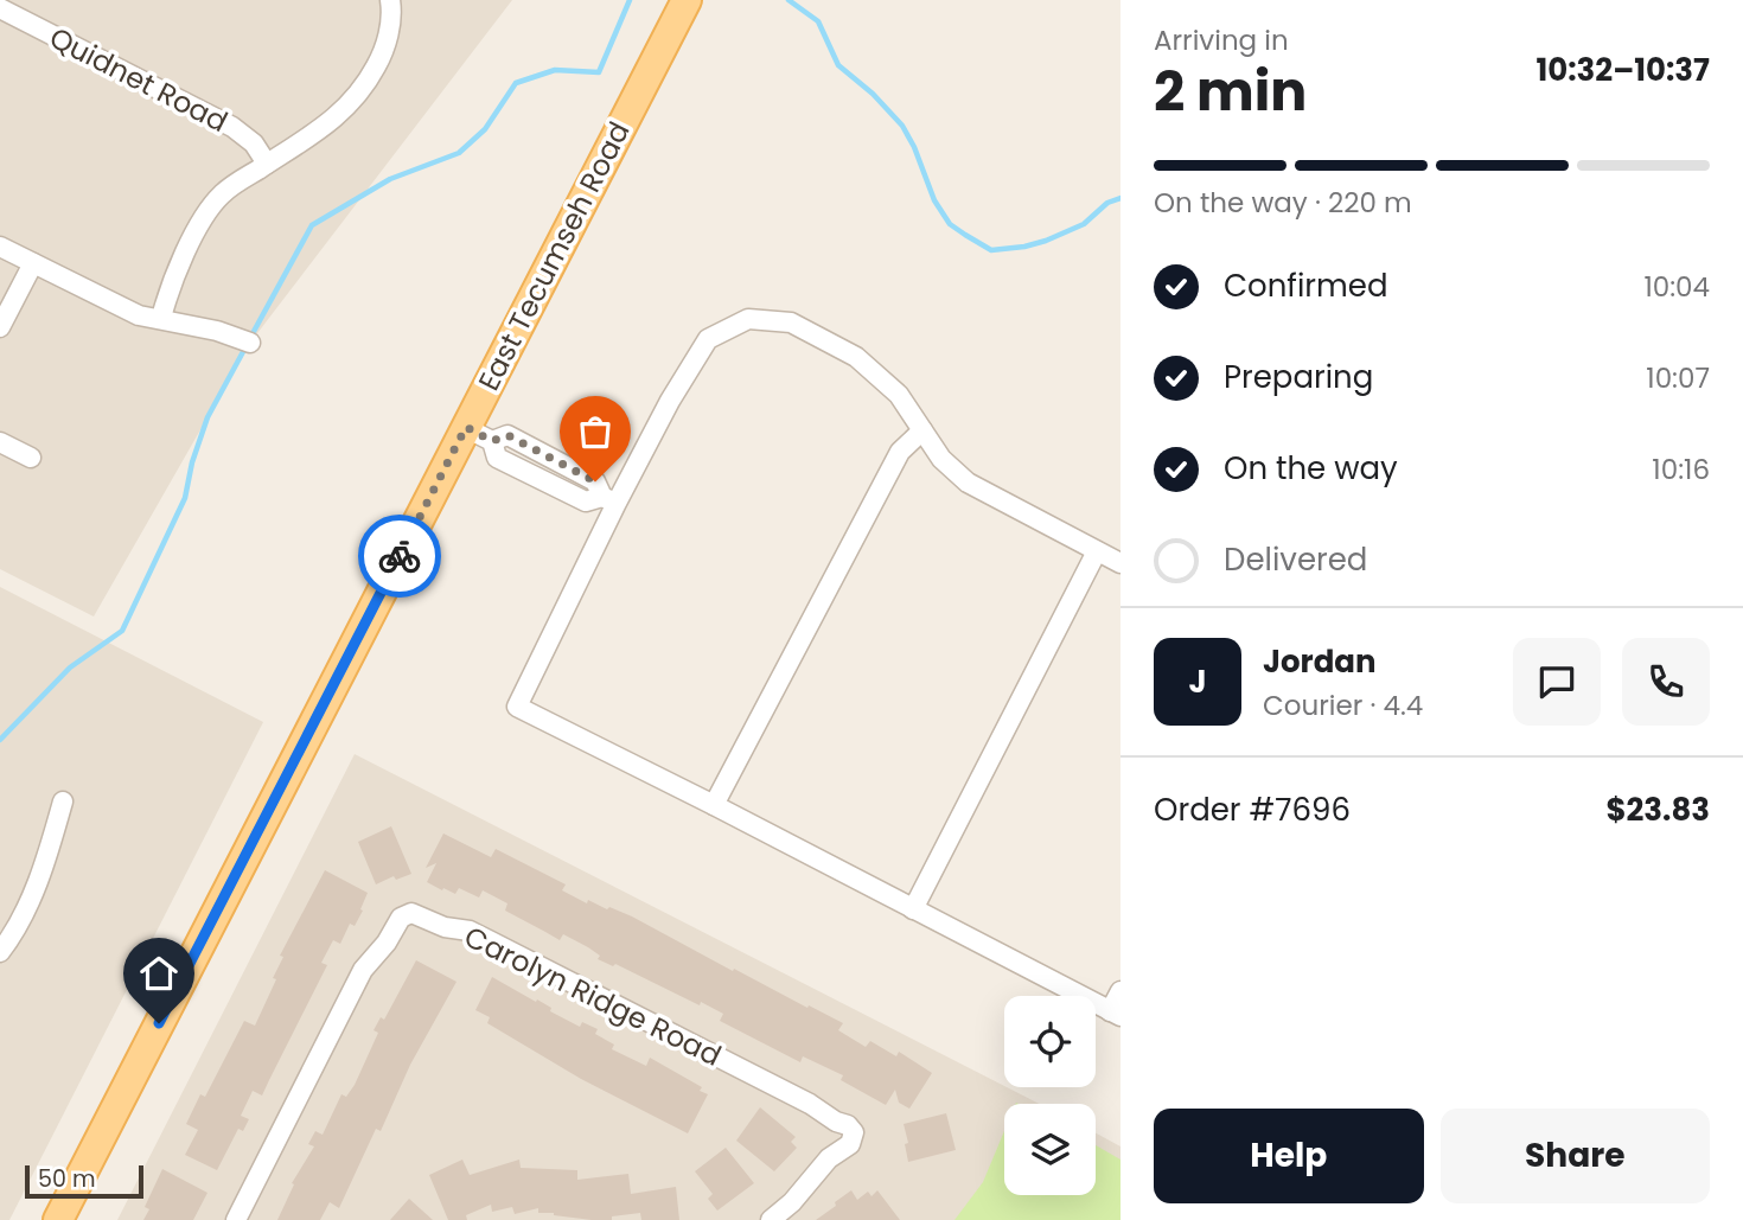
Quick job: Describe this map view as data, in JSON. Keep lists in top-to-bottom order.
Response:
{
  "streets": {
    "main road": ["East Tecumseh Road"],
    "street": ["Quidnet Road", "Carolyn Ridge Road"]
  },
  "scale_bar": "50 m",
  "page": {
    "heading": ["2 min", "Arriving in", "10:32–10:37"],
    "panel": [
      "Jordan",
      "Courier · 4.4",
      "Order #7696",
      "$23.83"
    ],
    "bar": "On the way · 220 m",
    "list": [
      ["Confirmed", "10:04"],
      ["Preparing", "10:07"],
      ["On the way", "10:16"],
      "Delivered"
    ],
    "round": "J",
    "buttons": ["Help", "Share"],
    "scale": "50 m"
  }
}
